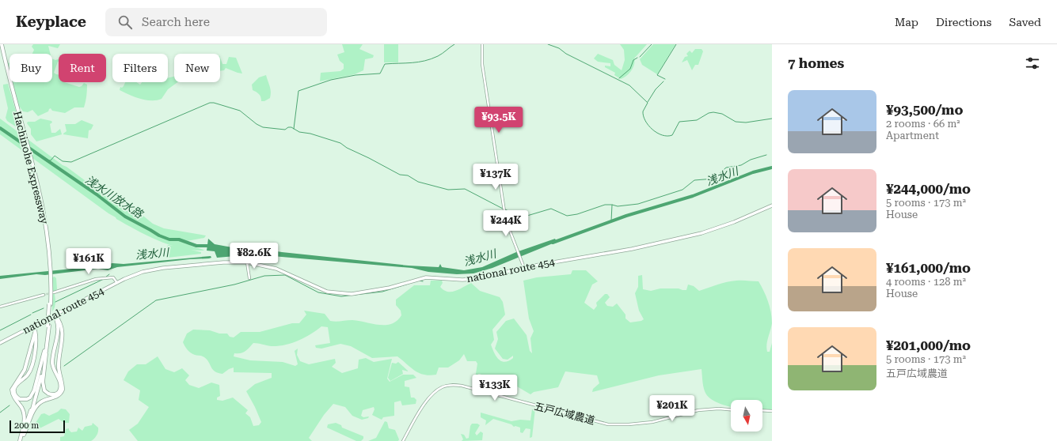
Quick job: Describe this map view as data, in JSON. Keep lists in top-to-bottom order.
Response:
{
  "streets": {
    "highway": ["Hachinohe Expressway", "national route 454"],
    "street": ["五戸広域農道"]
  },
  "water": ["浅水川", "浅水川放水路"],
  "scale_bar": "200 m",
  "north": "bottom",
  "page": {
    "header": "Keyplace",
    "search": "Search here",
    "nav": ["Map", "Directions", "Saved"],
    "heading": "7 homes",
    "chip": [
      "Buy",
      "Rent",
      "Filters",
      "New"
    ],
    "list": [
      {
        "name": "¥93,500/mo",
        "note": "2 rooms · 66 m² · Apartment"
      },
      {
        "name": "¥244,000/mo",
        "note": "5 rooms · 173 m² · House"
      },
      {
        "name": "¥161,000/mo",
        "note": "4 rooms · 128 m² · House"
      },
      {
        "name": "¥201,000/mo",
        "note": "5 rooms · 173 m² · 五戸広域農道"
      }
    ],
    "price": [
      "¥93.5K",
      "¥137K",
      "¥244K",
      "¥82.6K",
      "¥161K",
      "¥133K",
      "¥201K"
    ],
    "scale": "200 m"
  }
}
